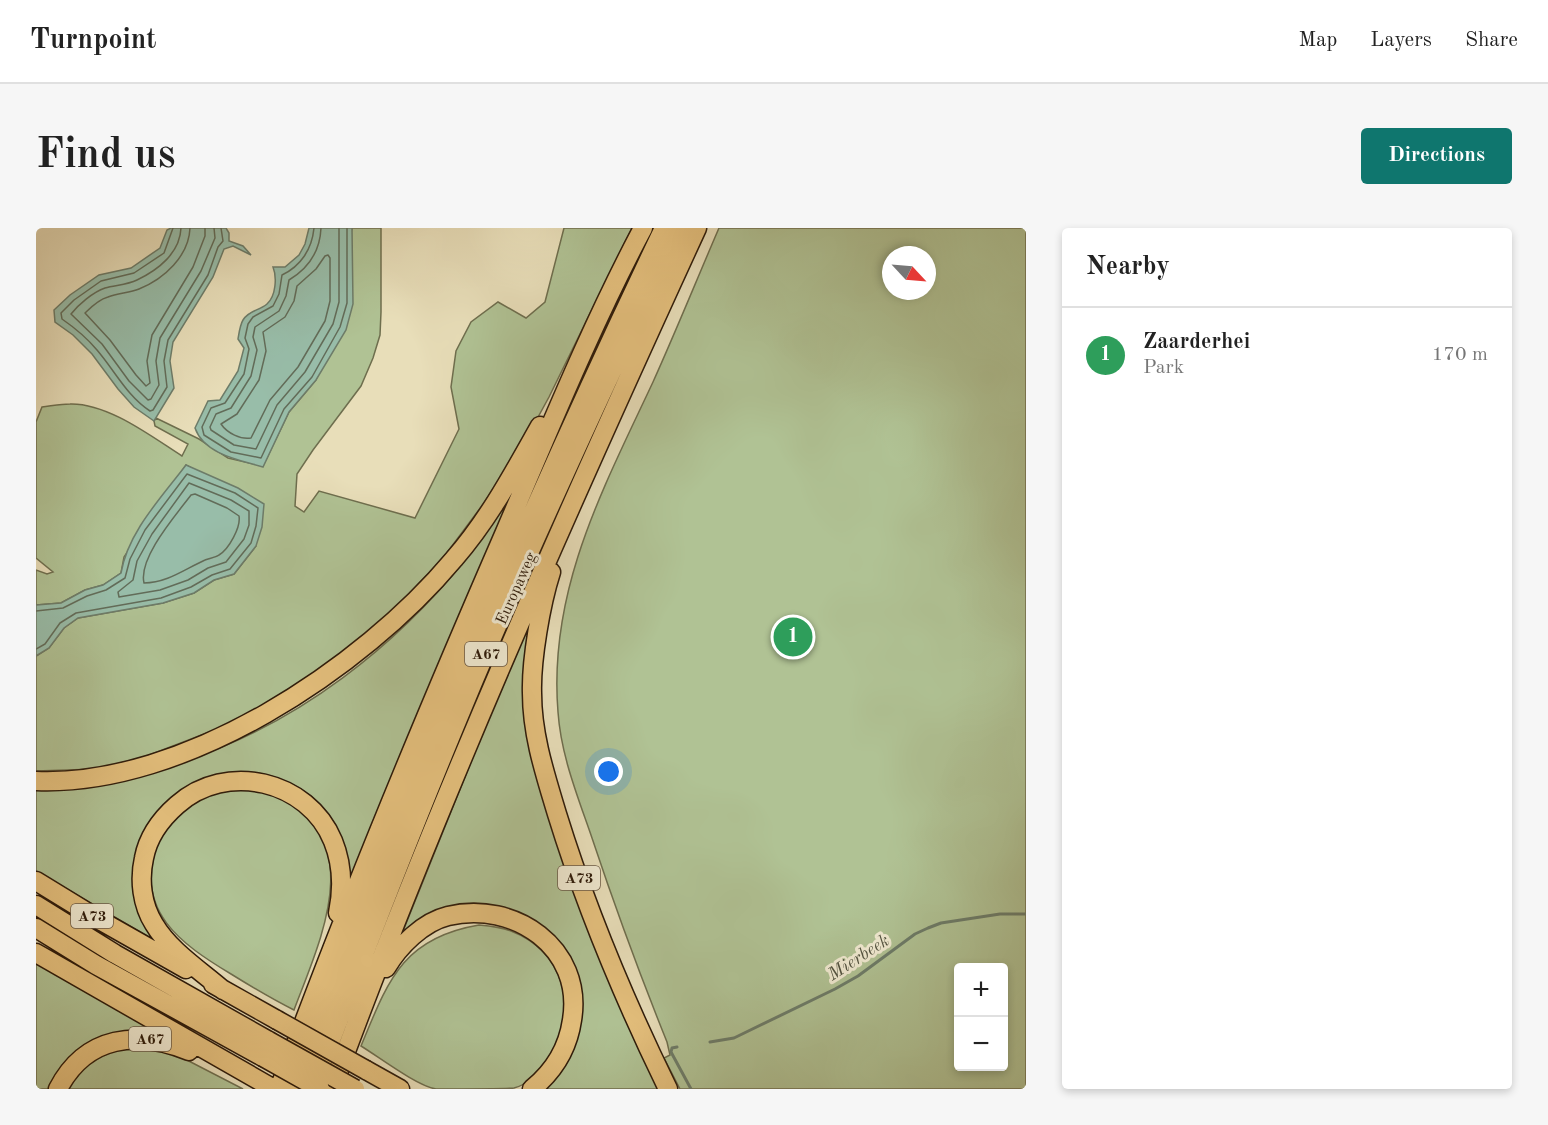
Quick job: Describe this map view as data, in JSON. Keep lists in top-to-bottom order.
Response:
{
  "streets": {
    "highway": ["Europaweg", "A67", "A73"]
  },
  "crossings": [
    ["A67", "A73"]
  ],
  "water": ["Mierbeek"],
  "north": "bottom right",
  "page": {
    "header": "Turnpoint",
    "nav": ["Map", "Layers", "Share"],
    "buttons": "Directions",
    "title": "Find us",
    "heading": "Nearby",
    "list": [
      {
        "mark": "1",
        "name": "Zaarderhei",
        "note": "Park",
        "value": "170 m"
      }
    ],
    "pins": "1",
    "map_buttons": ["+", "−"]
  }
}
